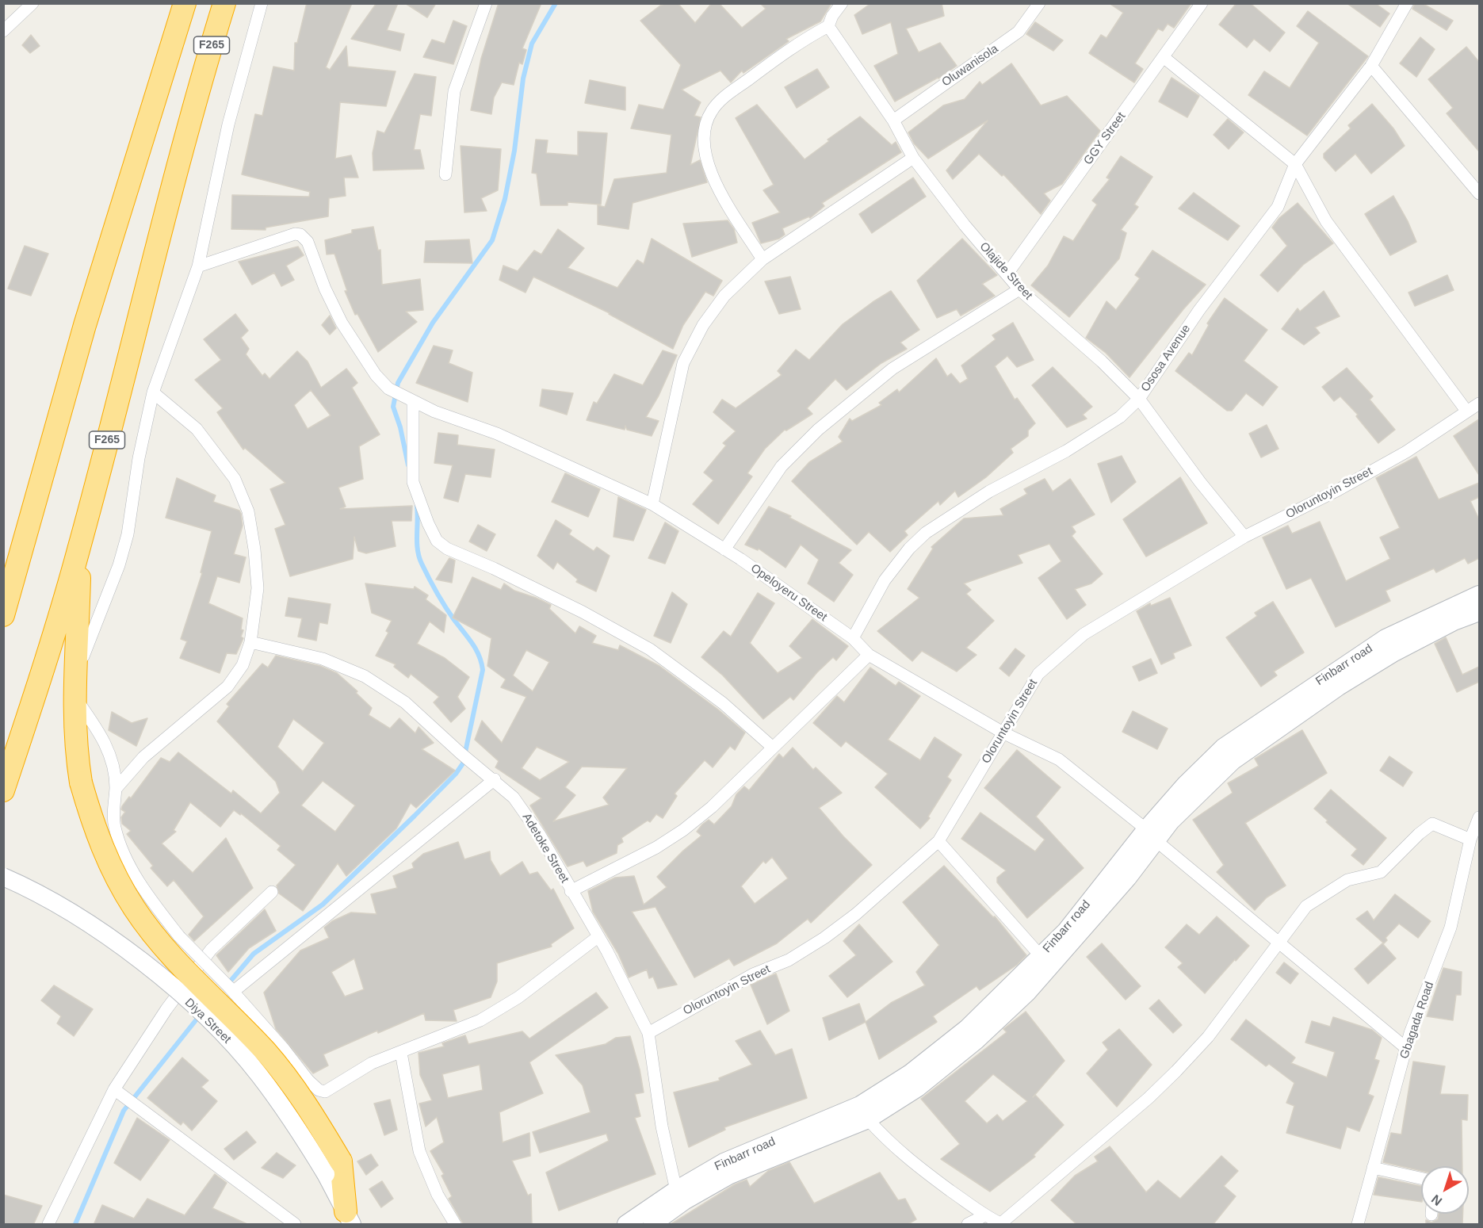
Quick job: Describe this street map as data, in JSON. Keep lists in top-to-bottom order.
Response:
{
  "streets": {
    "highway": ["F265"],
    "main road": ["Finbarr road", "Diya Street"],
    "street": [
      "Oluwanisola",
      "GGY Street",
      "Olajide Street",
      "Ososa Avenue",
      "Oloruntoyin Street",
      "Opeloyeru Street",
      "Adetoke Street",
      "Gbagada Road"
    ]
  },
  "crossings": [
    ["Oluwanisola", "Olajide Street"],
    ["GGY Street", "Olajide Street"],
    ["Olajide Street", "Ososa Avenue"],
    ["Olajide Street", "Oloruntoyin Street"],
    ["Ososa Avenue", "Opeloyeru Street"],
    ["Oloruntoyin Street", "Opeloyeru Street"],
    ["Oloruntoyin Street", "Adetoke Street"],
    ["Opeloyeru Street", "Finbarr road"],
    ["Opeloyeru Street", "Gbagada Road"],
    ["Finbarr road", "Adetoke Street"]
  ],
  "north": "bottom left"
}
